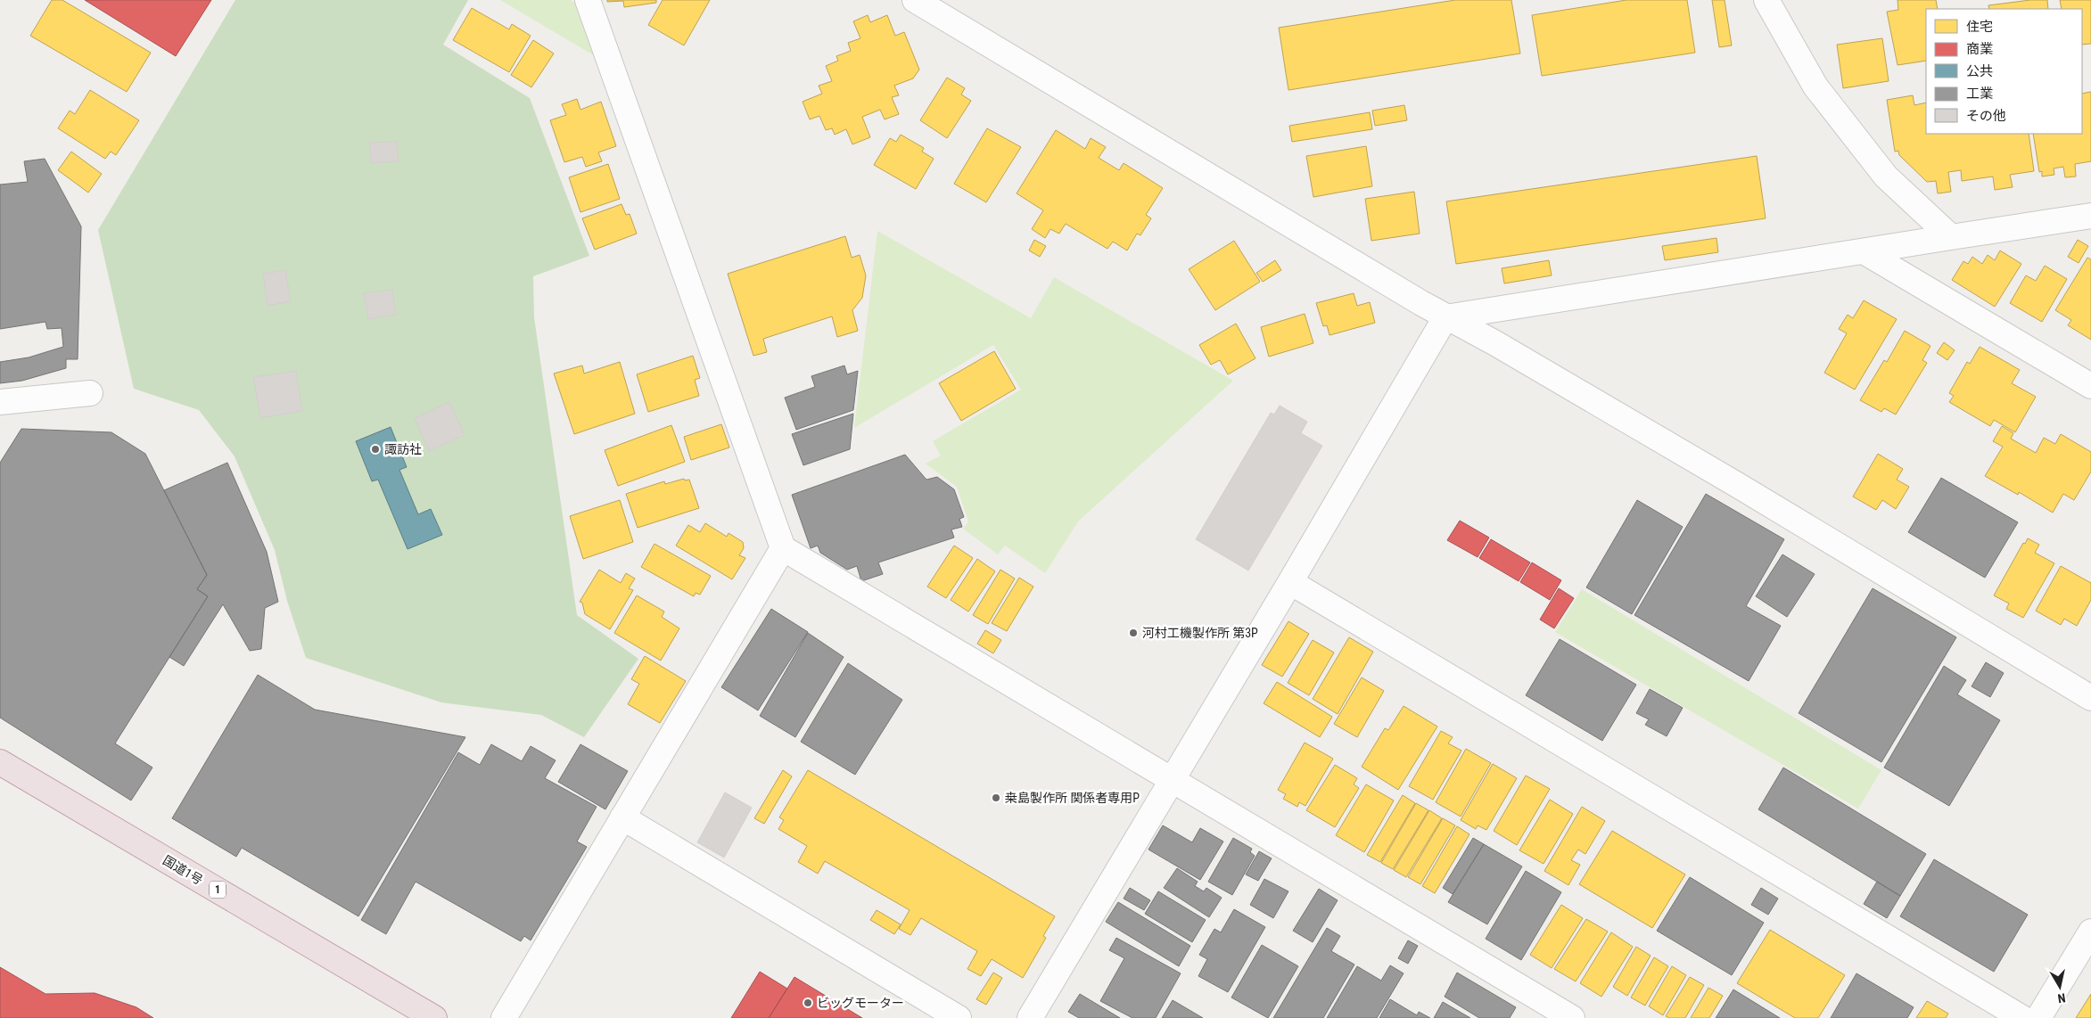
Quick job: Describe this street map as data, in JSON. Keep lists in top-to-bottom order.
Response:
{
  "streets": {
    "highway": ["国道1号", "1"]
  },
  "places": [
    "諏訪社",
    "河村工機製作所 第3P",
    "桒島製作所 関係者専用P",
    "ビッグモーター"
  ],
  "legend": [
    "住宅",
    "商業",
    "公共",
    "工業",
    "その他"
  ],
  "north": "bottom"
}
